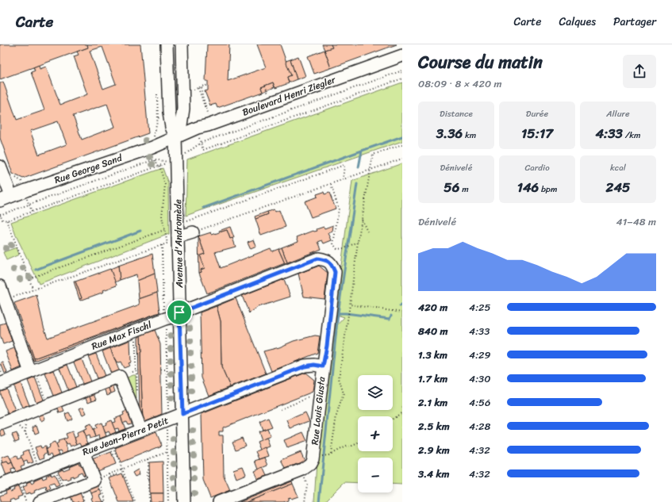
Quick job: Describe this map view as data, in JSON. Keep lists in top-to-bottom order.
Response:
{
  "streets": {
    "street": [
      "Boulevard Henri Ziegler",
      "Rue George Sand",
      "Avenue d'Andromède",
      "Rue Max Fischl",
      "Rue Louis Giusta",
      "Rue Jean-Pierre Petit"
    ]
  },
  "crossings": [
    ["Boulevard Henri Ziegler", "Rue George Sand"],
    ["Boulevard Henri Ziegler", "Avenue d'Andromède"],
    ["Rue George Sand", "Avenue d'Andromède"],
    ["Avenue d'Andromède", "Rue Max Fischl"],
    ["Avenue d'Andromède", "Rue Jean-Pierre Petit"],
    ["Rue Max Fischl", "Rue Louis Giusta"],
    ["Rue Louis Giusta", "Rue Jean-Pierre Petit"]
  ],
  "page": {
    "header": "Carte",
    "nav": ["Carte", "Calques", "Partager"],
    "heading": ["Course du matin", "08:09 · 8 × 420 m"],
    "stats": [
      ["Distance", "3.36 km"],
      ["Durée", "15:17"],
      ["Allure", "4:33 /km"],
      ["Dénivelé", "56 m"],
      ["Cardio", "146 bpm"],
      ["kcal", "245"]
    ],
    "chart": ["Dénivelé", "41–48 m"],
    "list": [
      {
        "name": "420 m",
        "note": "4:25"
      },
      {
        "name": "840 m",
        "note": "4:33"
      },
      {
        "name": "1.3 km",
        "note": "4:29"
      },
      {
        "name": "1.7 km",
        "note": "4:30"
      },
      {
        "name": "2.1 km",
        "note": "4:56"
      },
      {
        "name": "2.5 km",
        "note": "4:28"
      },
      {
        "name": "2.9 km",
        "note": "4:32"
      },
      {
        "name": "3.4 km",
        "note": "4:32"
      }
    ],
    "map_buttons": ["+", "−"]
  }
}
